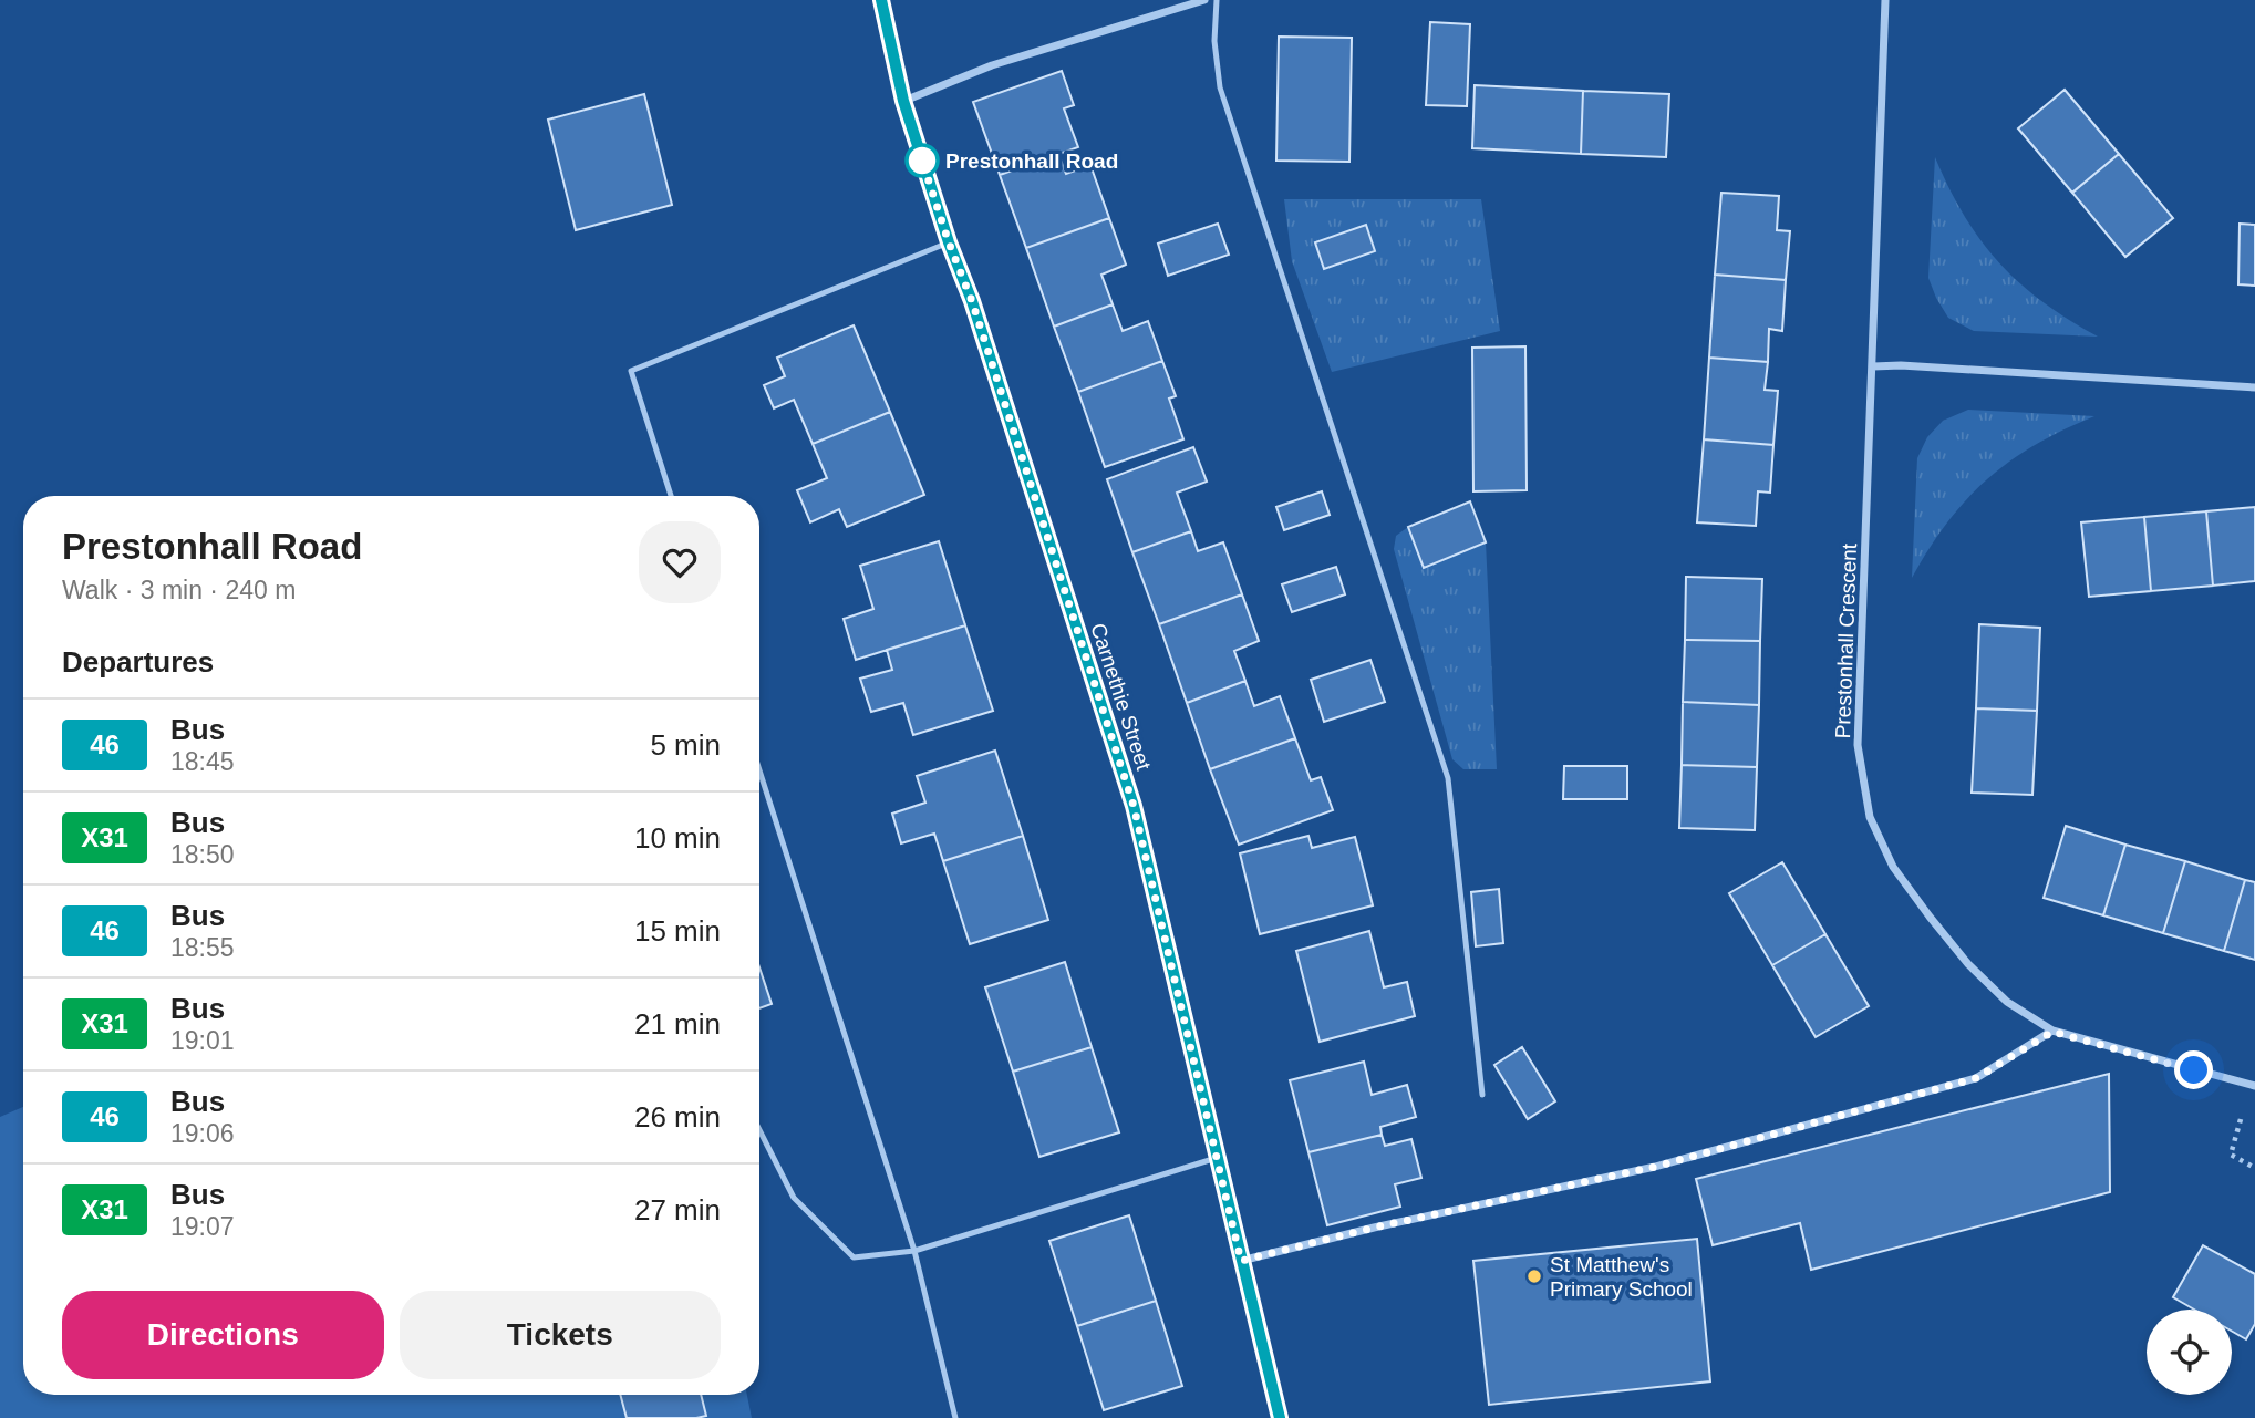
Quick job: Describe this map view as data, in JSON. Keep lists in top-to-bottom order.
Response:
{
  "streets": {
    "street": ["Prestonhall Crescent", "Carnethie Street"]
  },
  "places": ["Prestonhall Road", "St Matthew's Primary School"],
  "lines": ["bus line 46"],
  "page": {
    "heading": [
      ["Prestonhall Road", "Walk · 3 min · 240 m"],
      "Departures"
    ],
    "list": [
      {
        "mark": "46",
        "name": "Bus",
        "note": "18:45",
        "value": "5 min"
      },
      {
        "mark": "X31",
        "name": "Bus",
        "note": "18:50",
        "value": "10 min"
      },
      {
        "mark": "46",
        "name": "Bus",
        "note": "18:55",
        "value": "15 min"
      },
      {
        "mark": "X31",
        "name": "Bus",
        "note": "19:01",
        "value": "21 min"
      },
      {
        "mark": "46",
        "name": "Bus",
        "note": "19:06",
        "value": "26 min"
      },
      {
        "mark": "X31",
        "name": "Bus",
        "note": "19:07",
        "value": "27 min"
      }
    ],
    "buttons": ["Directions", "Tickets"]
  }
}
